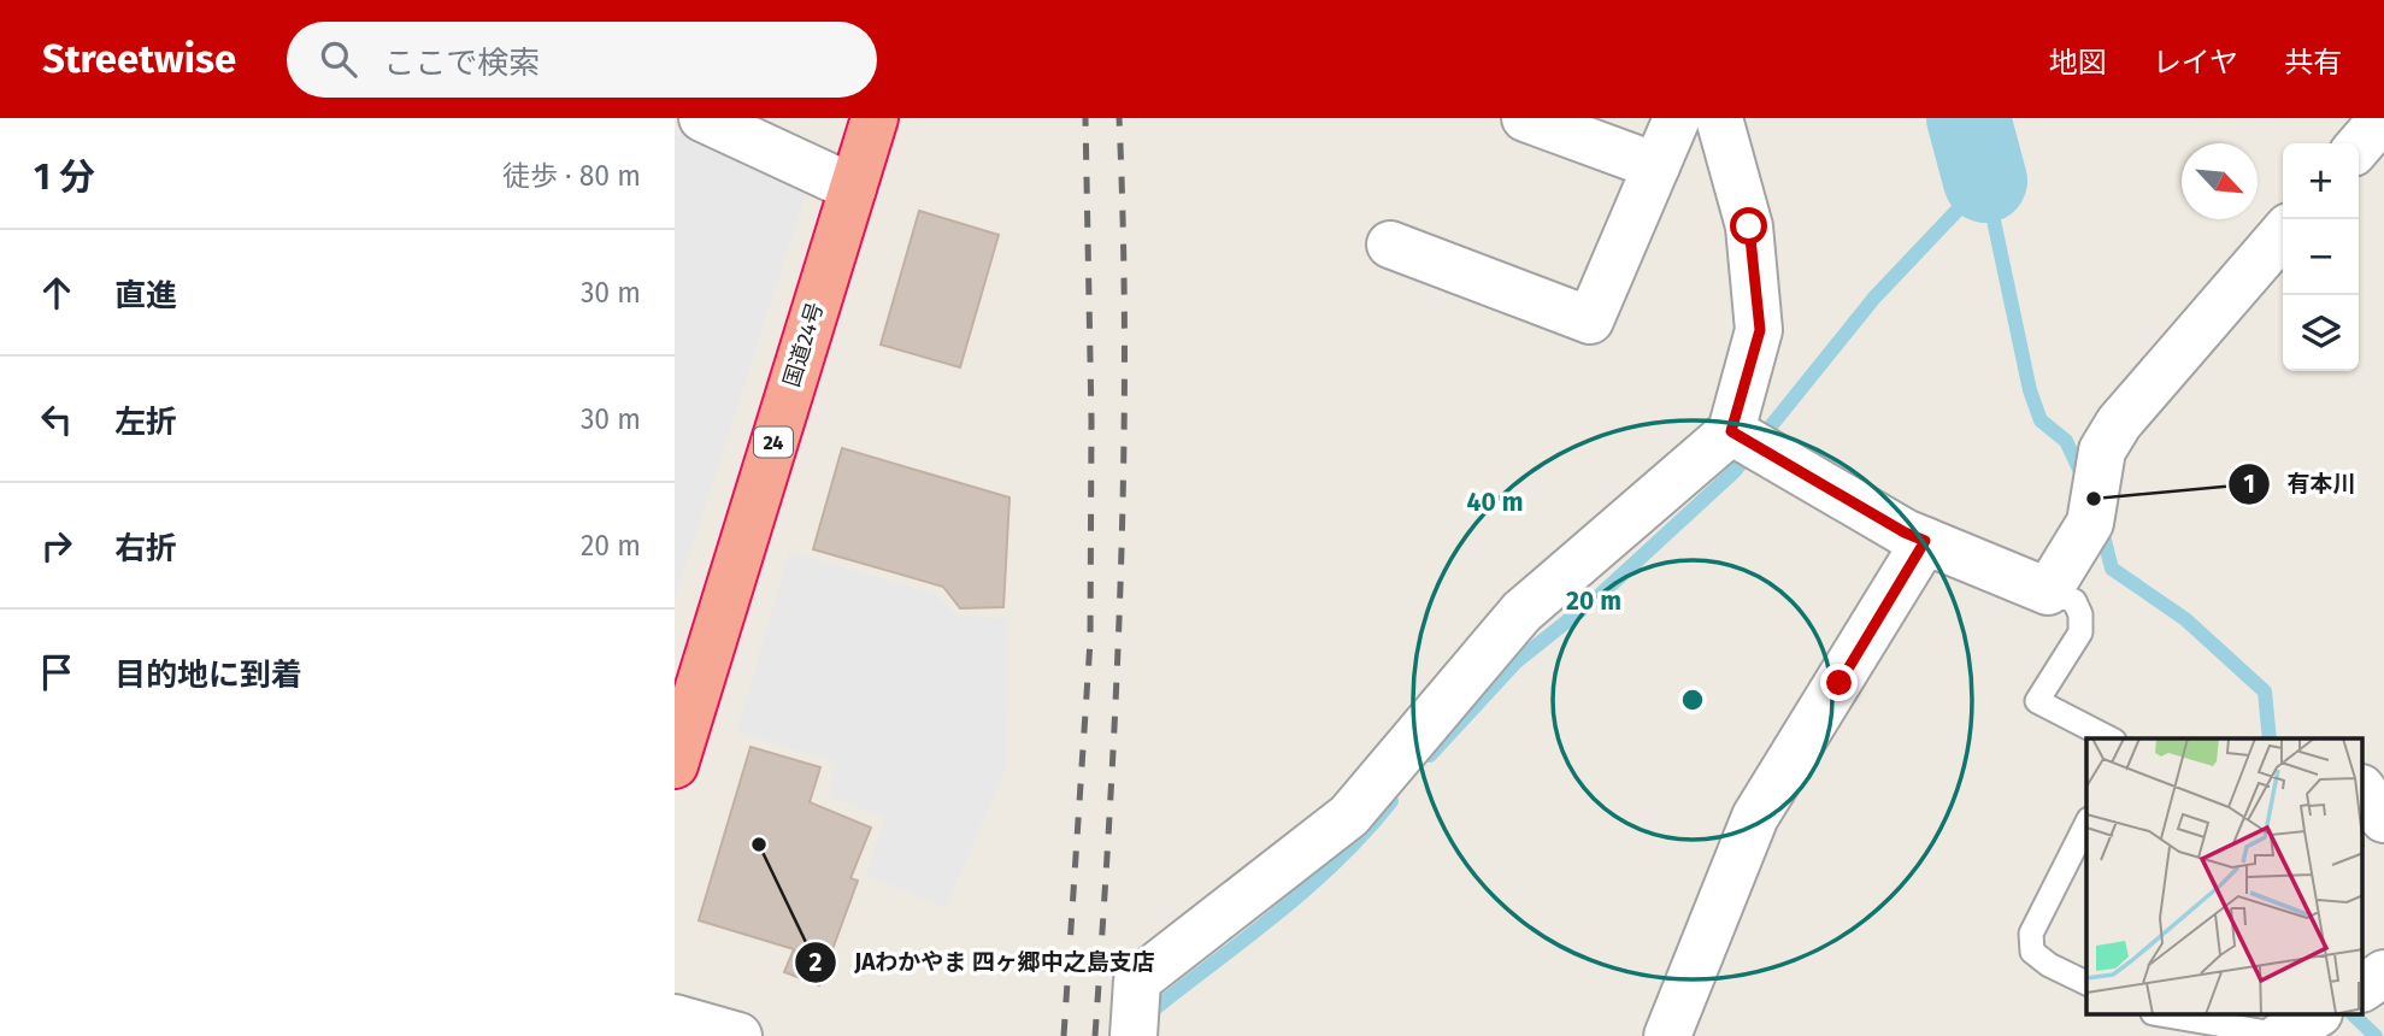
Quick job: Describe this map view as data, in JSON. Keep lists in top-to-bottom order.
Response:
{
  "streets": {
    "highway": ["国道24号", "24"]
  },
  "places": ["有本川", "JAわかやま 四ヶ郷中之島支店"],
  "north": "bottom right",
  "page": {
    "header": "Streetwise",
    "search": "ここで検索",
    "nav": ["地図", "レイヤ", "共有"],
    "heading": ["1 分", "徒歩 · 80 m"],
    "map_buttons": ["+", "−"],
    "list": [
      ["直進", "30 m"],
      ["左折", "30 m"],
      ["右折", "20 m"],
      "目的地に到着"
    ]
  },
  "rings": ["40 m", "20 m"]
}
